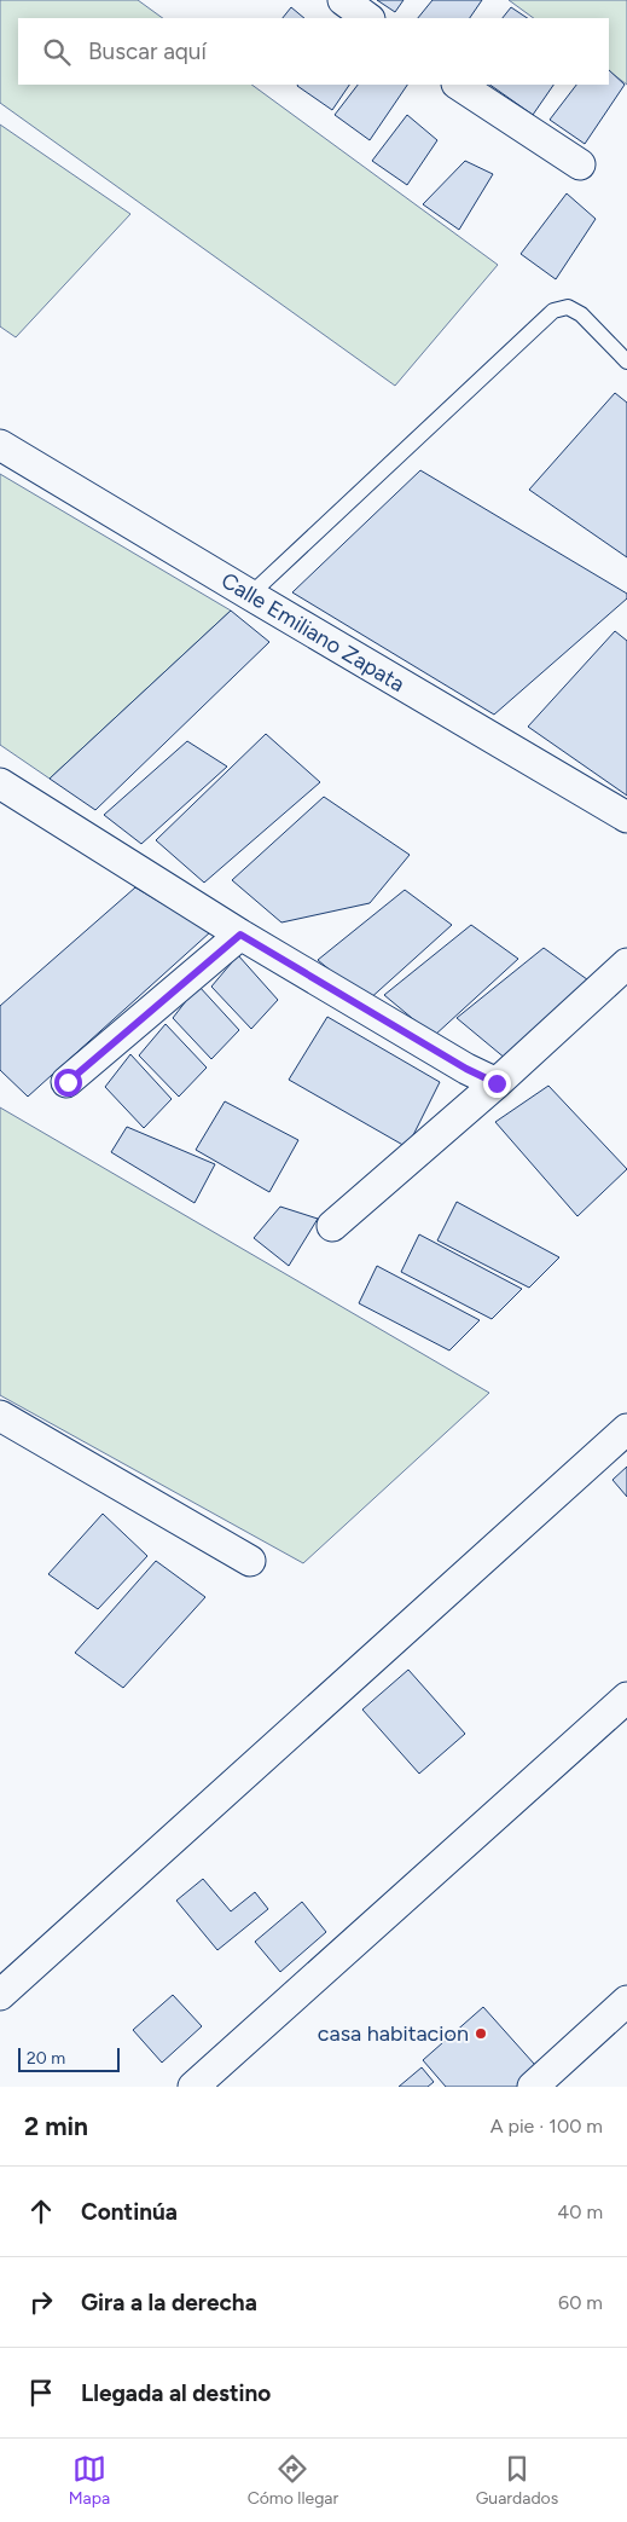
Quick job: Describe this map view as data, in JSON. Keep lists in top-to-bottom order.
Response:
{
  "streets": {
    "street": ["Calle Emiliano Zapata"]
  },
  "places": ["casa habitacion"],
  "scale_bar": "20 m",
  "page": {
    "search": "Buscar aquí",
    "scale": "20 m",
    "heading": ["2 min", "A pie · 100 m"],
    "list": [
      ["Continúa", "40 m"],
      ["Gira a la derecha", "60 m"],
      "Llegada al destino"
    ],
    "nav": ["Mapa", "Cómo llegar", "Guardados"]
  }
}
